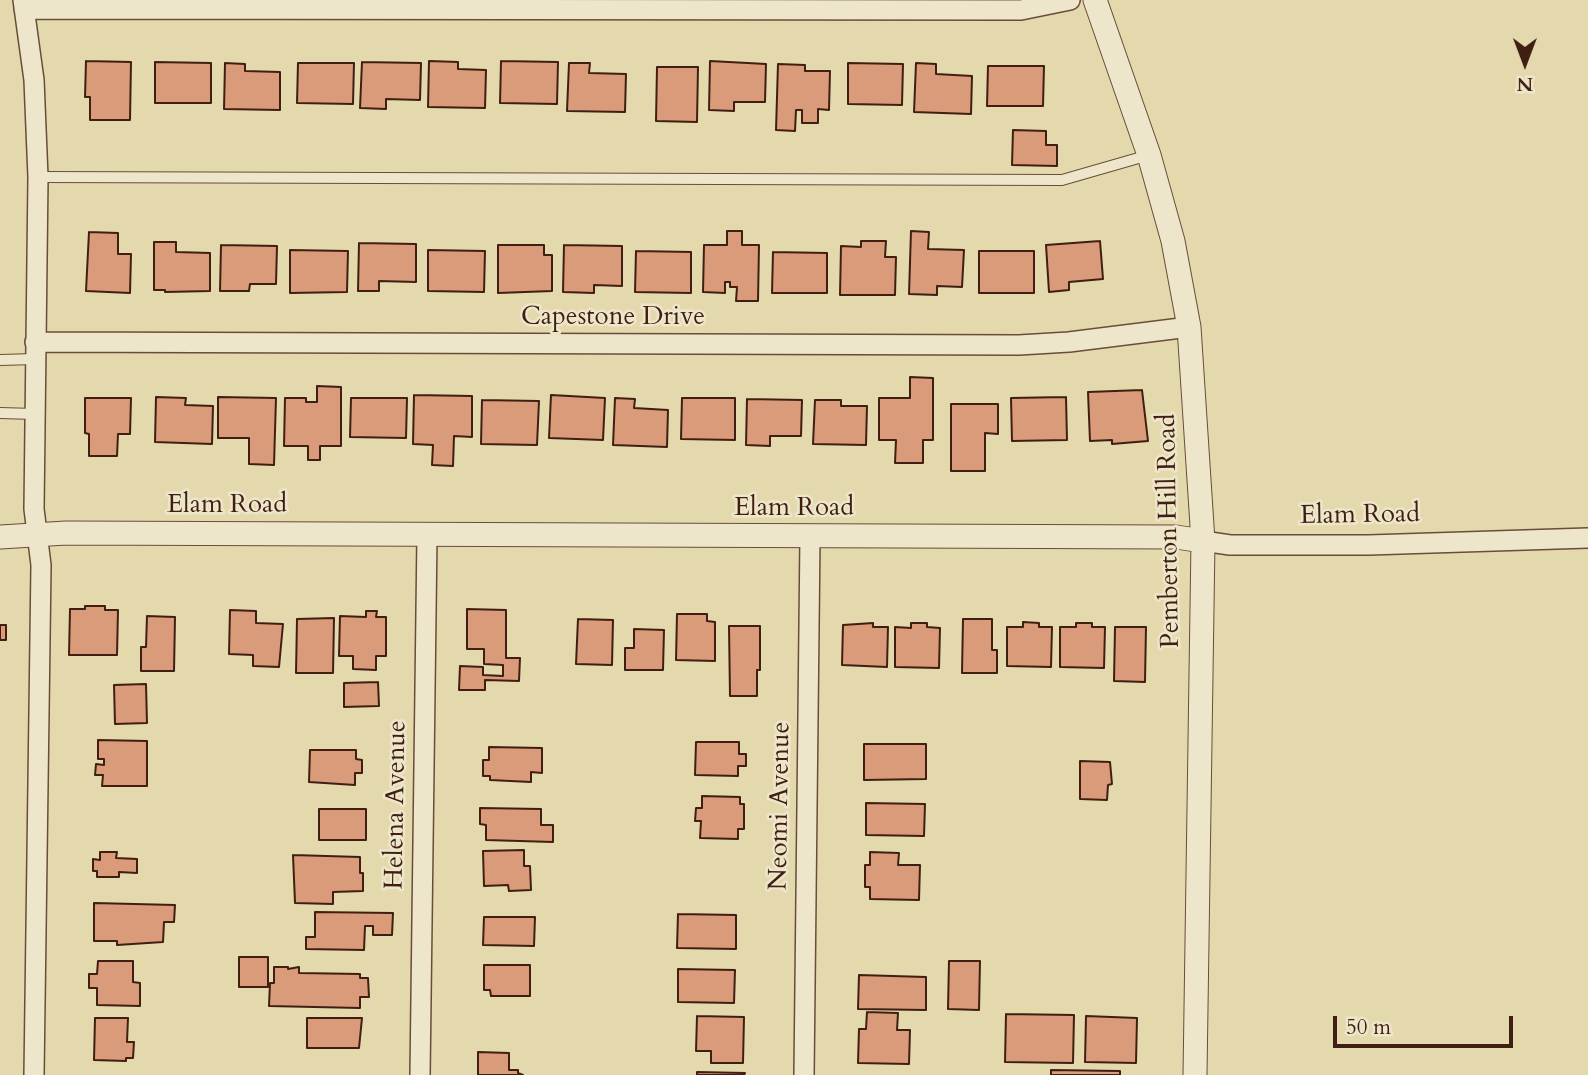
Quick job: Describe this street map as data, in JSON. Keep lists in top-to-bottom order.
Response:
{
  "streets": {
    "street": [
      "Capestone Drive",
      "Elam Road",
      "Pemberton Hill Road",
      "Helena Avenue",
      "Neomi Avenue"
    ]
  },
  "crossings": [
    ["Capestone Drive", "Pemberton Hill Road"],
    ["Elam Road", "Pemberton Hill Road"],
    ["Elam Road", "Helena Avenue"],
    ["Elam Road", "Neomi Avenue"]
  ],
  "scale_bar": "50 m",
  "north": "bottom"
}
